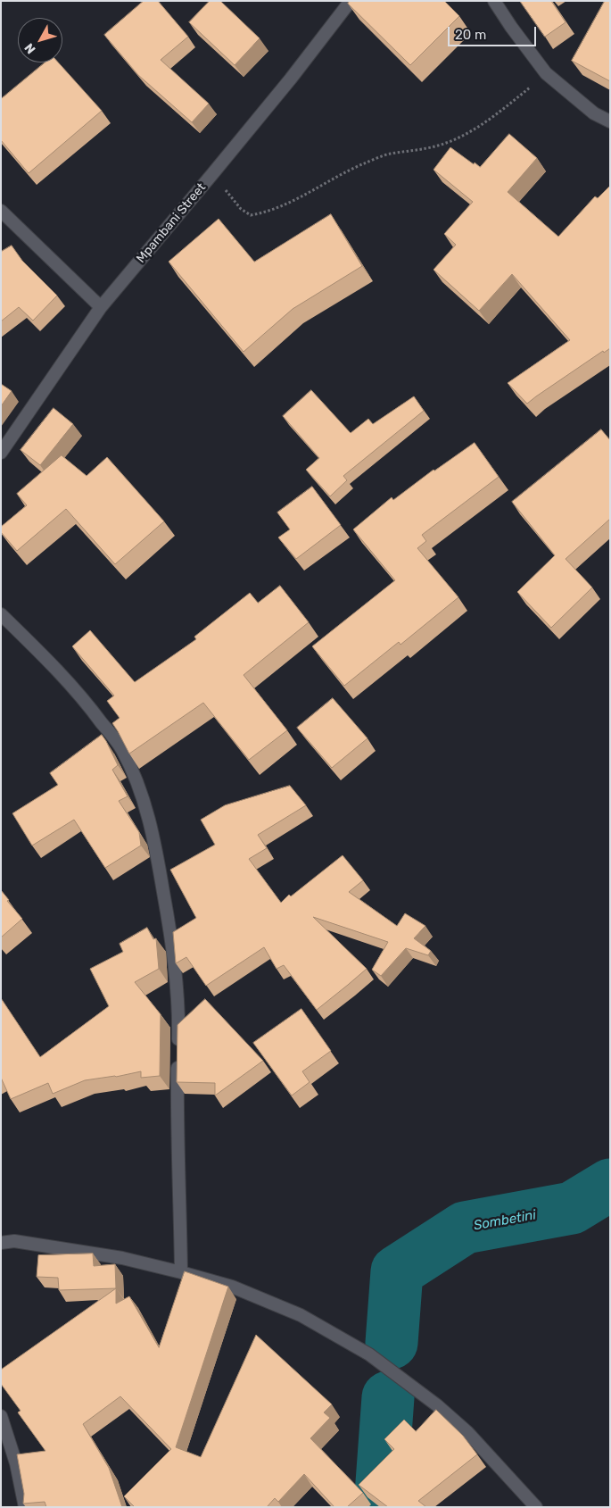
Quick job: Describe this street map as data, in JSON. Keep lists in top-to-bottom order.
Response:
{
  "streets": {
    "street": ["Mpambani Street"]
  },
  "water": ["Sombetini"],
  "scale_bar": "20 m",
  "north": "bottom left"
}
